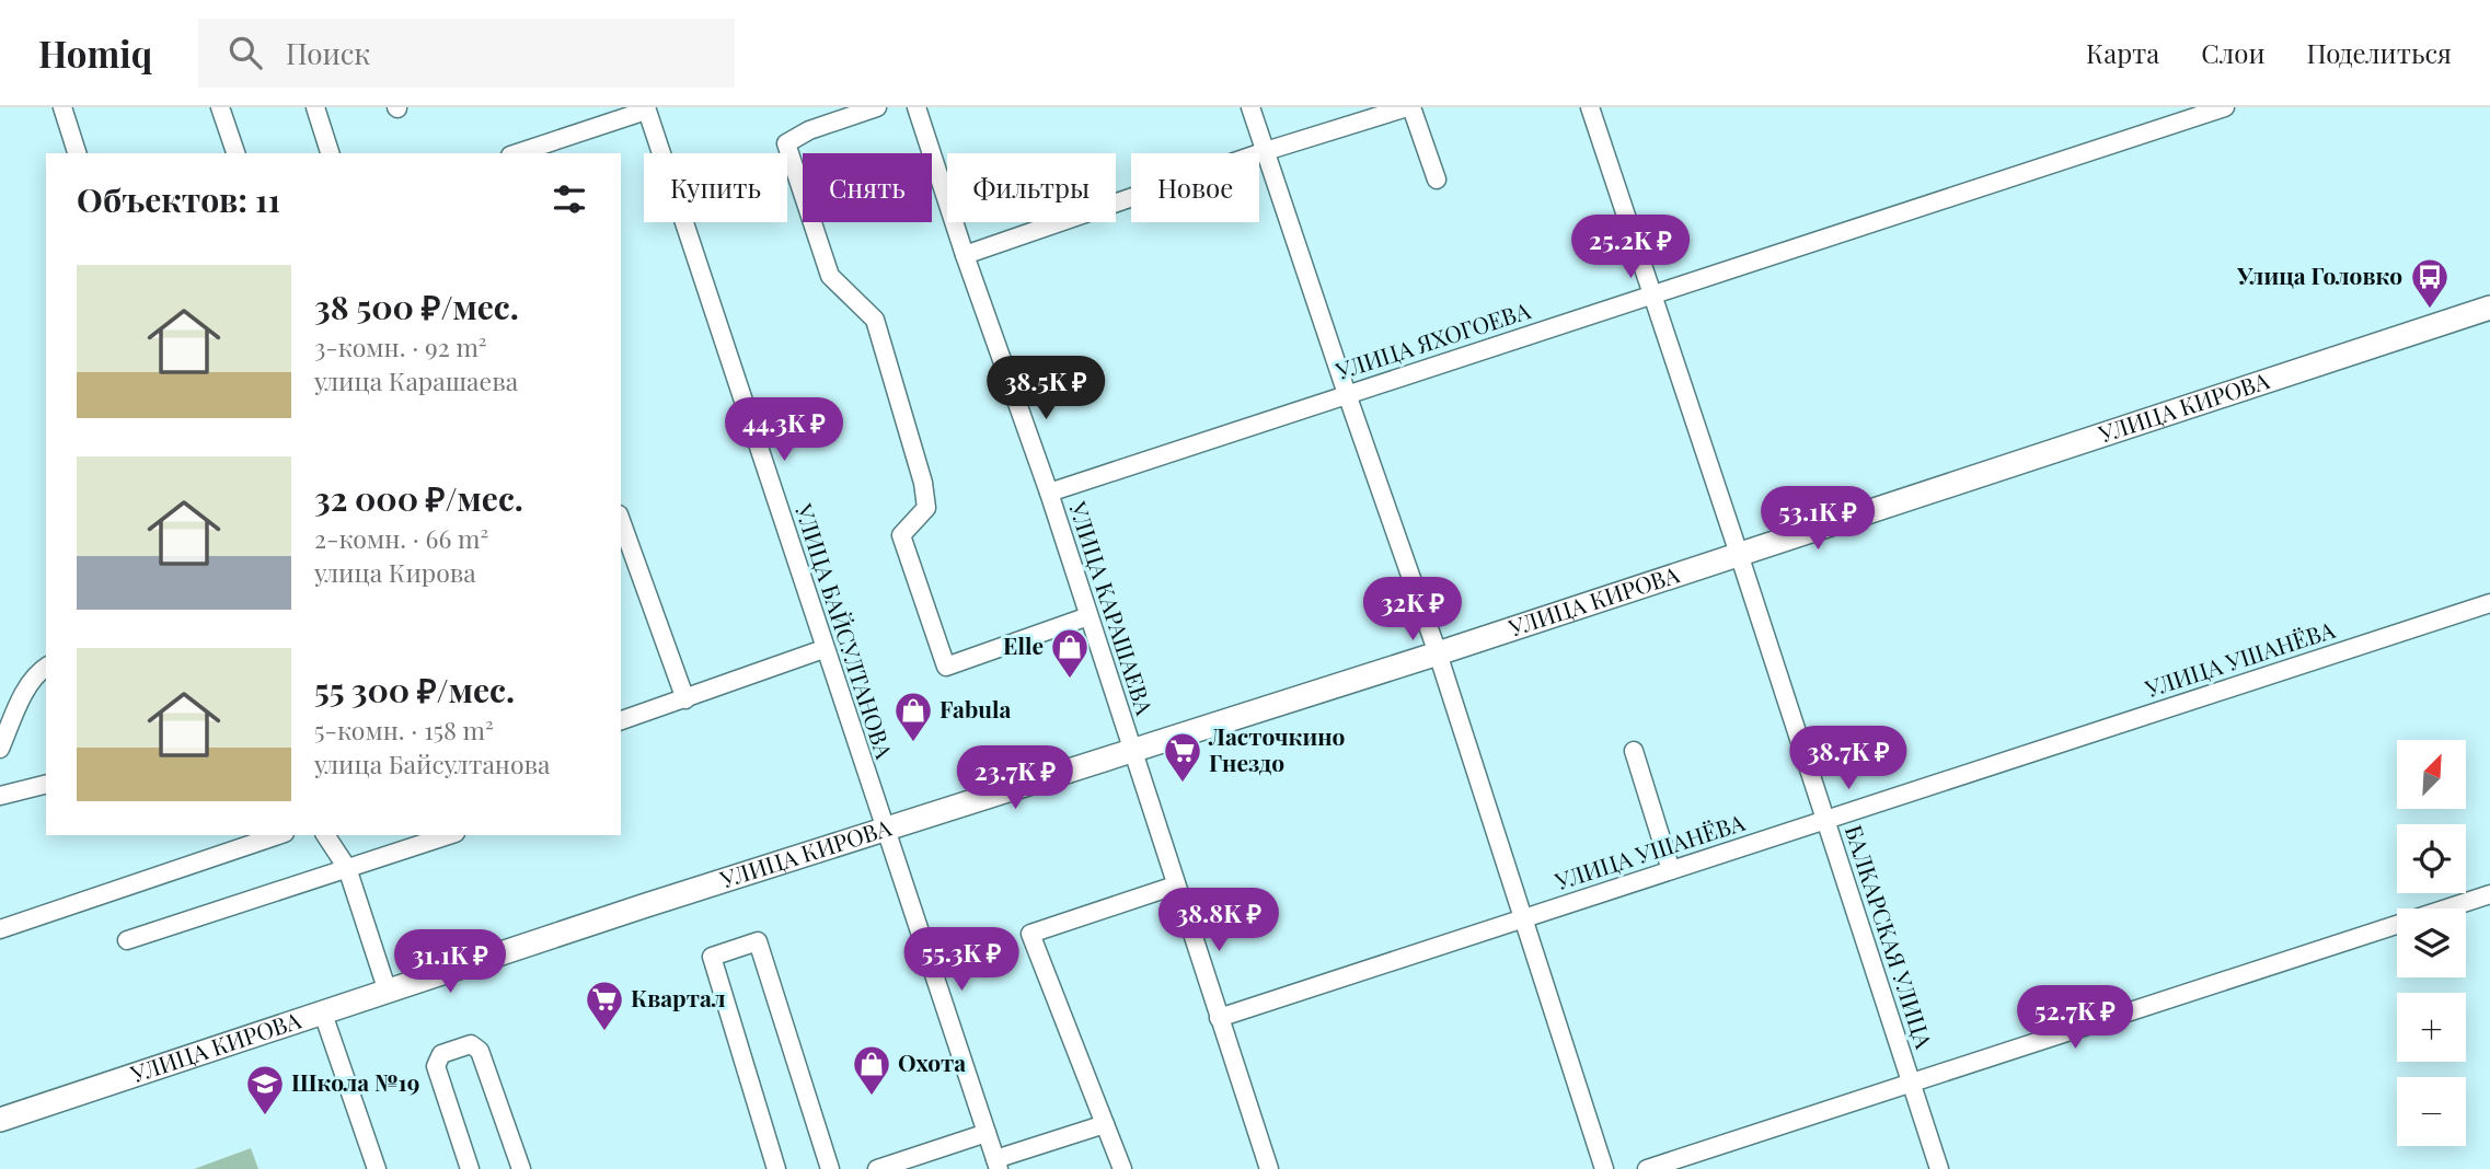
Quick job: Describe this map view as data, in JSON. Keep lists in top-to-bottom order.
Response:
{
  "streets": {
    "main road": ["УЛИЦА КИРОВА"],
    "street": [
      "УЛИЦА ЯХОГОЕВА",
      "УЛИЦА КАРАШАЕВА",
      "УЛИЦА БАЙСУЛТАНОВА",
      "УЛИЦА УШАНЁВА",
      "БАЛКАРСКАЯ УЛИЦА"
    ]
  },
  "crossings": [
    ["УЛИЦА ЯХОГОЕВА", "УЛИЦА КАРАШАЕВА"],
    ["УЛИЦА ЯХОГОЕВА", "БАЛКАРСКАЯ УЛИЦА"],
    ["УЛИЦА КИРОВА", "УЛИЦА КАРАШАЕВА"],
    ["УЛИЦА КИРОВА", "УЛИЦА БАЙСУЛТАНОВА"],
    ["УЛИЦА КИРОВА", "БАЛКАРСКАЯ УЛИЦА"],
    ["УЛИЦА КАРАШАЕВА", "УЛИЦА УШАНЁВА"],
    ["УЛИЦА УШАНЁВА", "БАЛКАРСКАЯ УЛИЦА"]
  ],
  "places": {
    "bus stop": ["Улица Головко"],
    "shop": ["Elle", "Fabula", "Охота"],
    "supermarket": ["Ласточкино Гнездо", "Квартал"],
    "school or university": ["Школа №19"]
  },
  "north": "top right",
  "page": {
    "header": "Homiq",
    "search": "Поиск",
    "nav": ["Карта", "Слои", "Поделиться"],
    "chip": [
      "Купить",
      "Снять",
      "Фильтры",
      "Новое"
    ],
    "heading": "Объектов: 11",
    "price": [
      "25.2K ₽",
      "38.5K ₽",
      "44.3K ₽",
      "53.1K ₽",
      "32K ₽",
      "38.7K ₽",
      "23.7K ₽",
      "38.8K ₽",
      "55.3K ₽",
      "31.1K ₽",
      "52.7K ₽"
    ],
    "list": [
      {
        "name": "38 500 ₽/мес.",
        "note": "3-комн. · 92 m² · улица Карашаева"
      },
      {
        "name": "32 000 ₽/мес.",
        "note": "2-комн. · 66 m² · улица Кирова"
      },
      {
        "name": "55 300 ₽/мес.",
        "note": "5-комн. · 158 m² · улица Байсултанова"
      }
    ],
    "map_buttons": ["+", "−"]
  }
}
